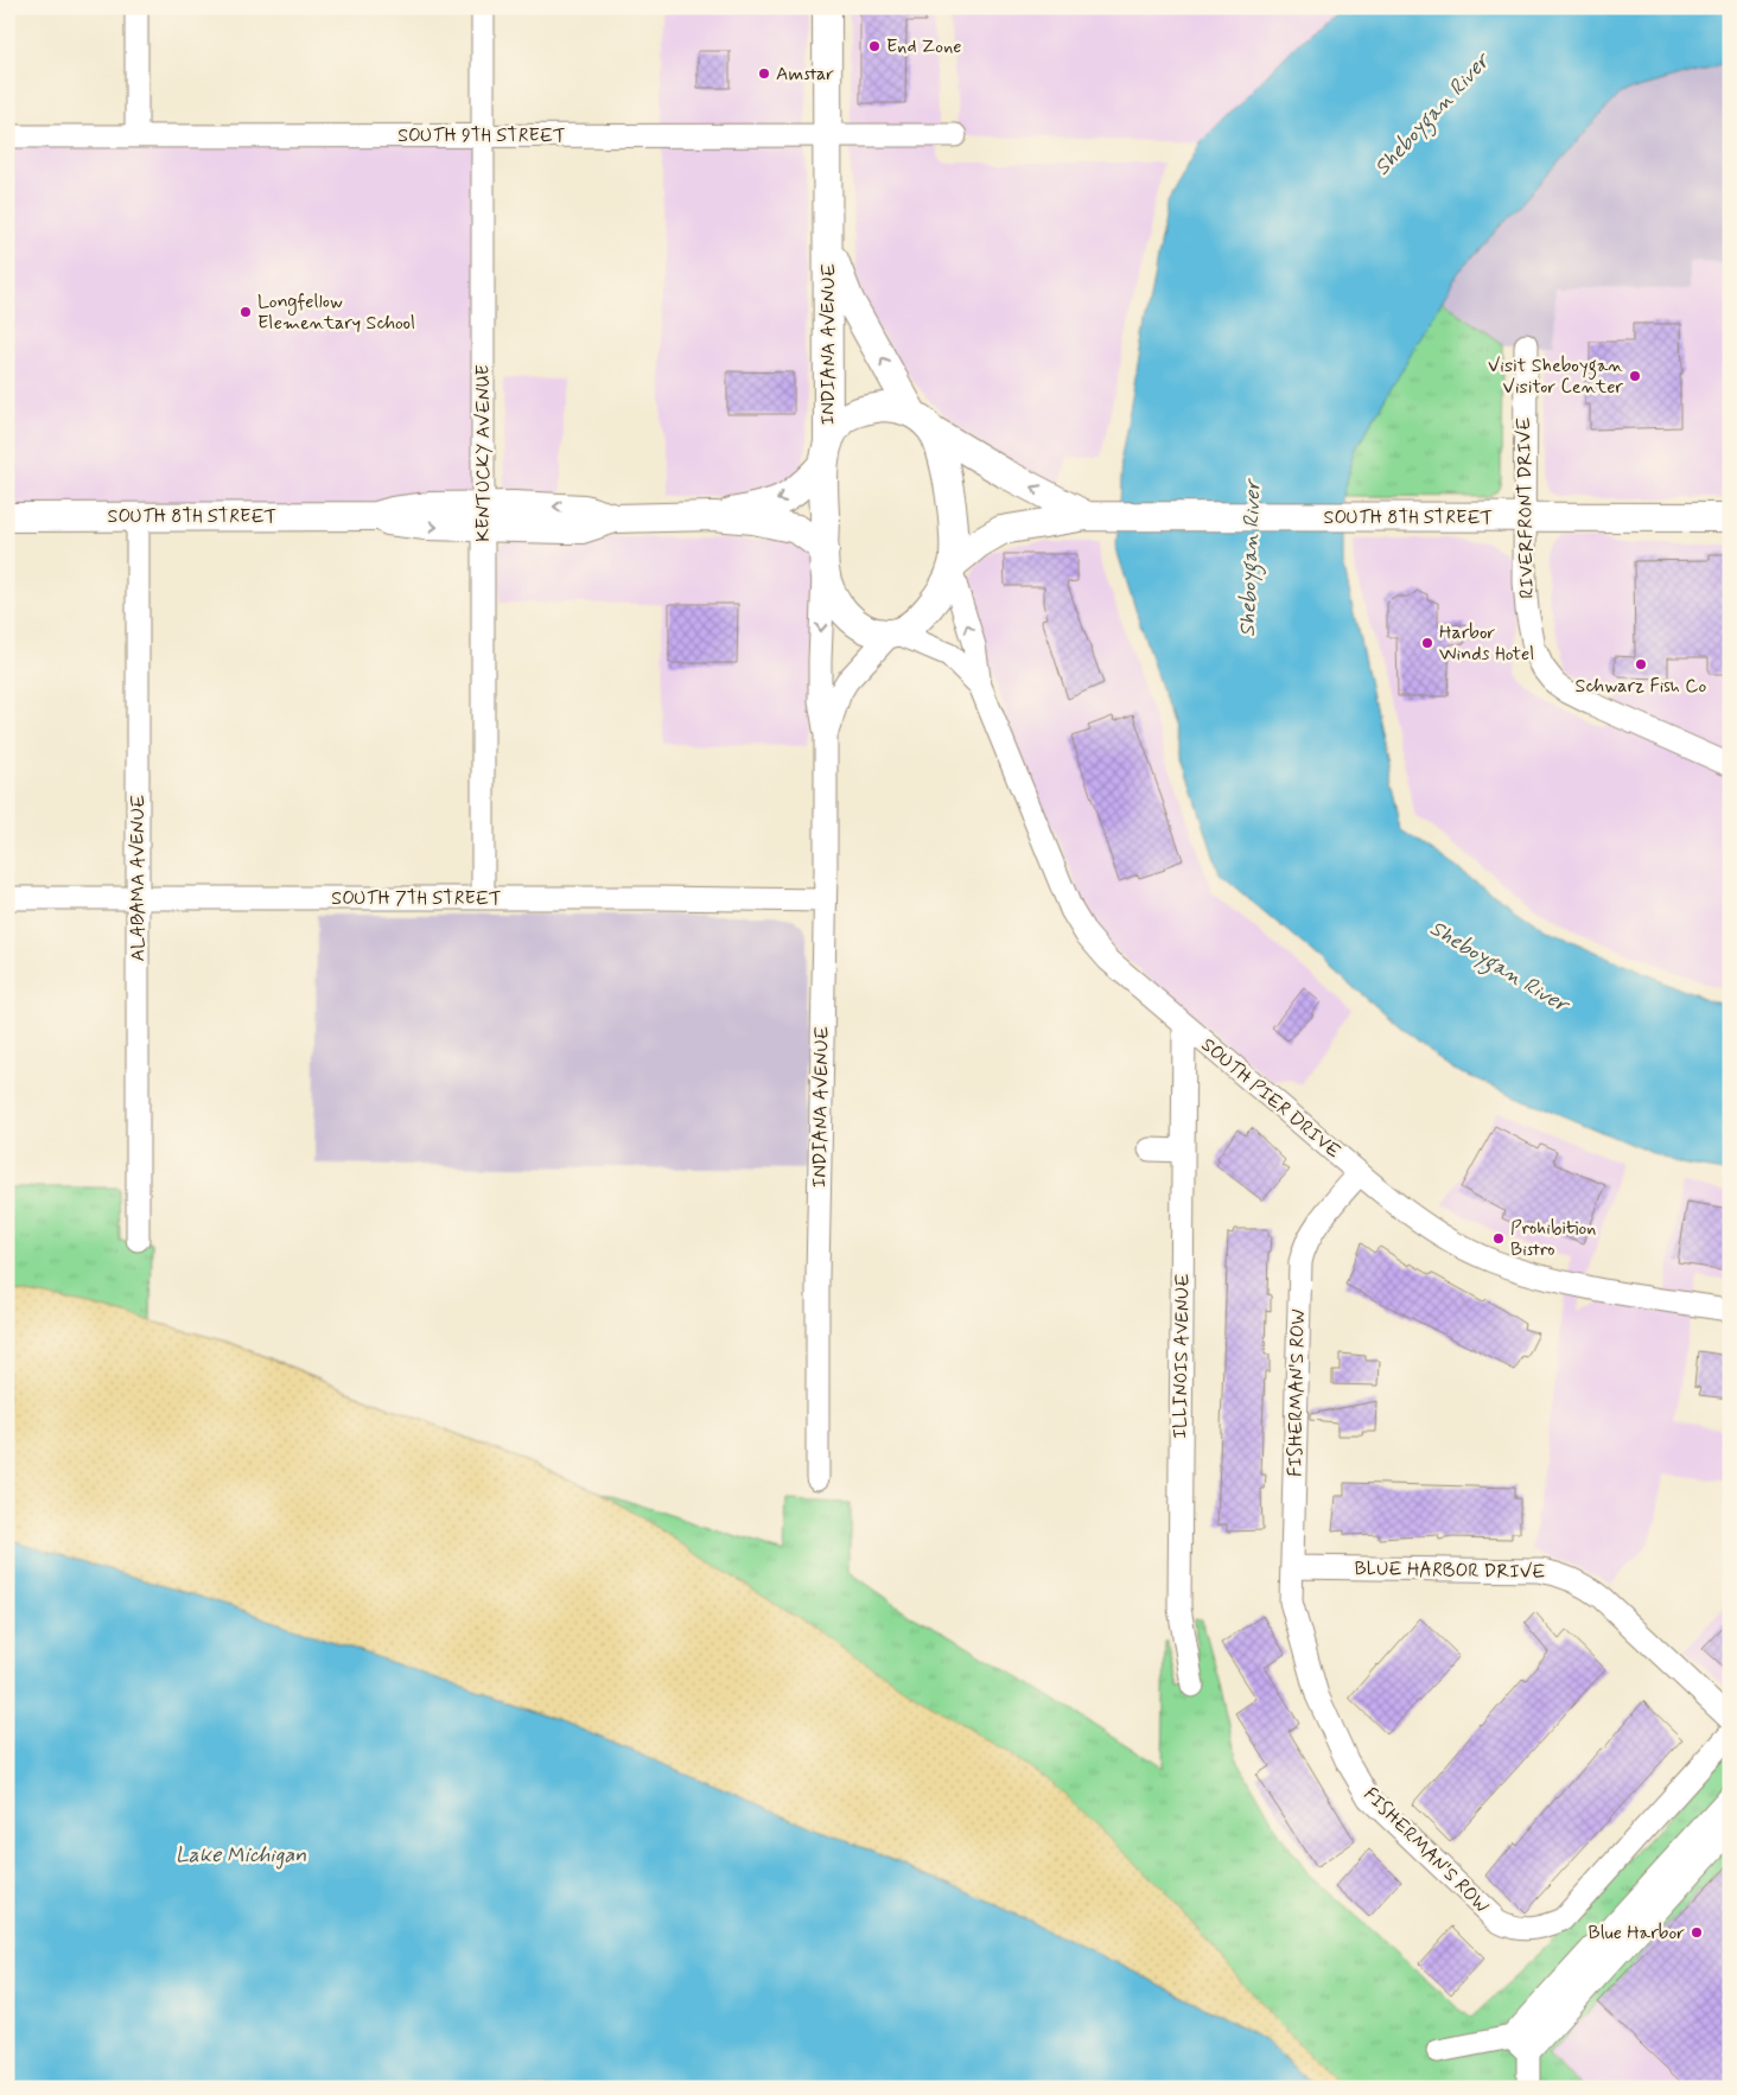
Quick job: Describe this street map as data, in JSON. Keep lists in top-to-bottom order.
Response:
{
  "streets": {
    "main road": ["INDIANA AVENUE", "SOUTH 8TH STREET"],
    "street": [
      "SOUTH 9TH STREET",
      "KENTUCKY AVENUE",
      "RIVERFRONT DRIVE",
      "ALABAMA AVENUE",
      "SOUTH 7TH STREET",
      "SOUTH PIER DRIVE",
      "ILLINOIS AVENUE",
      "FISHERMAN'S ROW",
      "BLUE HARBOR DRIVE"
    ]
  },
  "crossings": [
    ["SOUTH 9TH STREET", "INDIANA AVENUE"],
    ["SOUTH 9TH STREET", "KENTUCKY AVENUE"],
    ["INDIANA AVENUE", "SOUTH 8TH STREET"],
    ["INDIANA AVENUE", "SOUTH 7TH STREET"],
    ["INDIANA AVENUE", "SOUTH PIER DRIVE"],
    ["KENTUCKY AVENUE", "SOUTH 8TH STREET"],
    ["KENTUCKY AVENUE", "SOUTH 7TH STREET"],
    ["RIVERFRONT DRIVE", "SOUTH 8TH STREET"],
    ["SOUTH 8TH STREET", "ALABAMA AVENUE"],
    ["SOUTH 8TH STREET", "SOUTH PIER DRIVE"],
    ["ALABAMA AVENUE", "SOUTH 7TH STREET"],
    ["SOUTH PIER DRIVE", "ILLINOIS AVENUE"],
    ["SOUTH PIER DRIVE", "FISHERMAN'S ROW"],
    ["FISHERMAN'S ROW", "BLUE HARBOR DRIVE"]
  ],
  "water": ["Sheboygan River", "Lake Michigan"],
  "places": [
    "End Zone",
    "Amstar",
    "Longfellow Elementary School",
    "Visit Sheboygan Visitor Center",
    "Harbor Winds Hotel",
    "Schwarz Fish Co",
    "Prohibition Bistro",
    "Blue Harbor"
  ]
}
